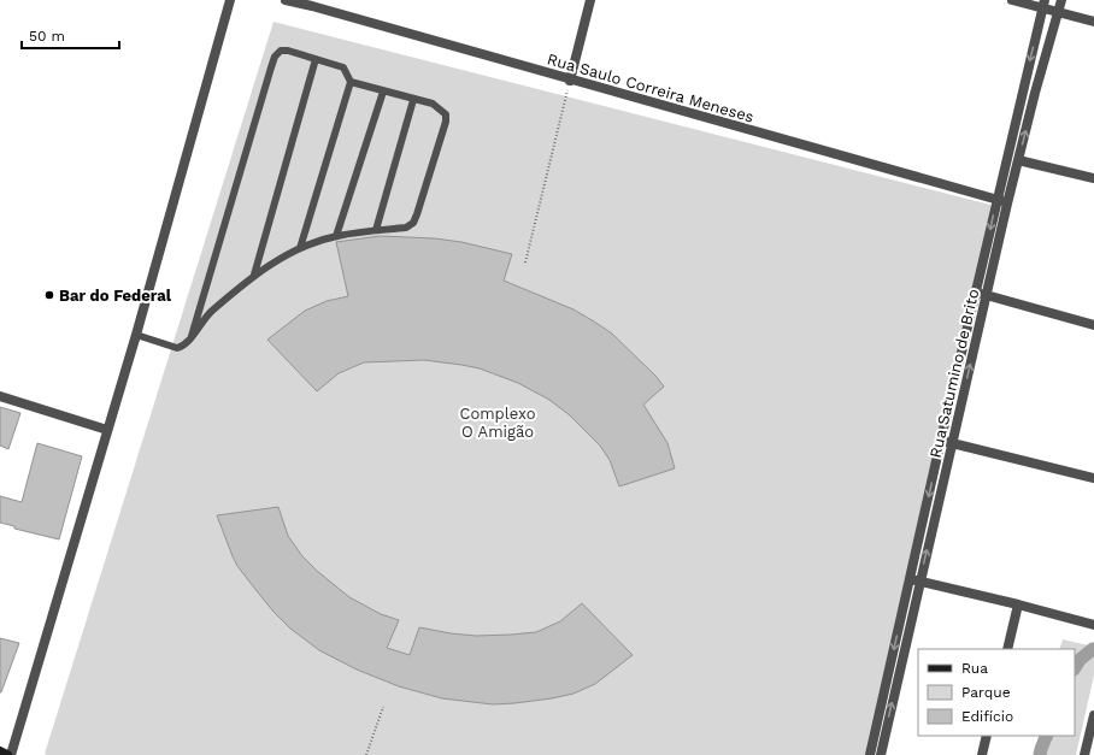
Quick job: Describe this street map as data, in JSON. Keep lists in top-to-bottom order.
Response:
{
  "streets": {
    "street": ["Rua Saulo Correira Meneses", "Rua Satumino de Brito"]
  },
  "crossings": [
    ["Rua Saulo Correira Meneses", "Rua Satumino de Brito"]
  ],
  "parks": ["Complexo O Amigão"],
  "places": ["Bar do Federal"],
  "legend": ["Rua", "Parque", "Edifício"],
  "scale_bar": "50 m"
}
